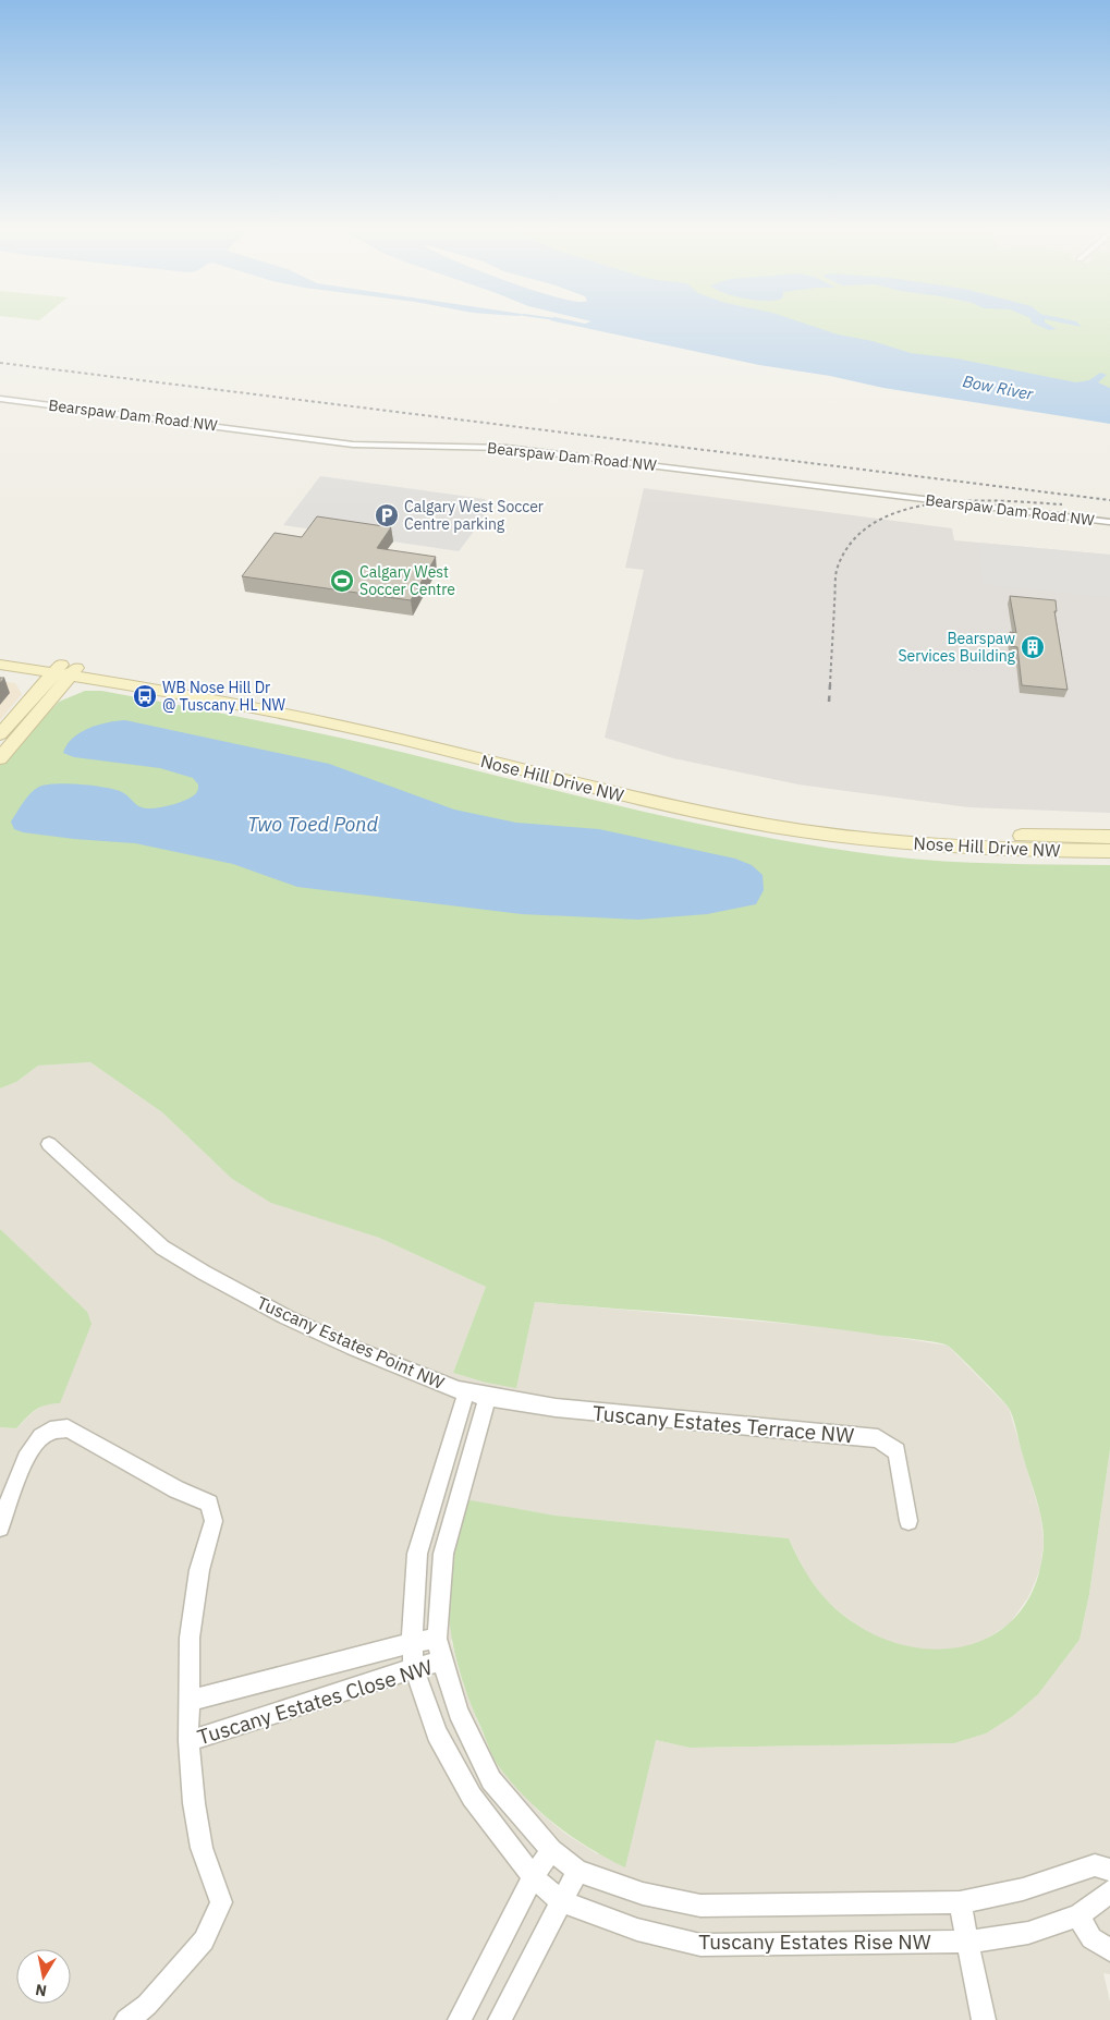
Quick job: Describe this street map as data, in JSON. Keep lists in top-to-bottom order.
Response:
{
  "streets": {
    "street": [
      "Bearspaw Dam Road NW",
      "Nose Hill Drive NW",
      "Tuscany Estates Point NW",
      "Tuscany Estates Terrace NW",
      "Tuscany Estates Close NW",
      "Tuscany Estates Rise NW"
    ]
  },
  "crossings": [
    ["Tuscany Estates Point NW", "Tuscany Estates Terrace NW"],
    ["Tuscany Estates Point NW", "Tuscany Estates Rise NW"],
    ["Tuscany Estates Terrace NW", "Tuscany Estates Rise NW"],
    ["Tuscany Estates Close NW", "Tuscany Estates Rise NW"]
  ],
  "water": ["Bow River", "Two Toed Pond"],
  "places": {
    "parking": ["Calgary West Soccer Centre parking"],
    "sports": ["Calgary West Soccer Centre"],
    "building": ["Bearspaw Services Building"],
    "bus stop": ["WB Nose Hill Dr @ Tuscany HL NW"]
  },
  "north": "bottom"
}
